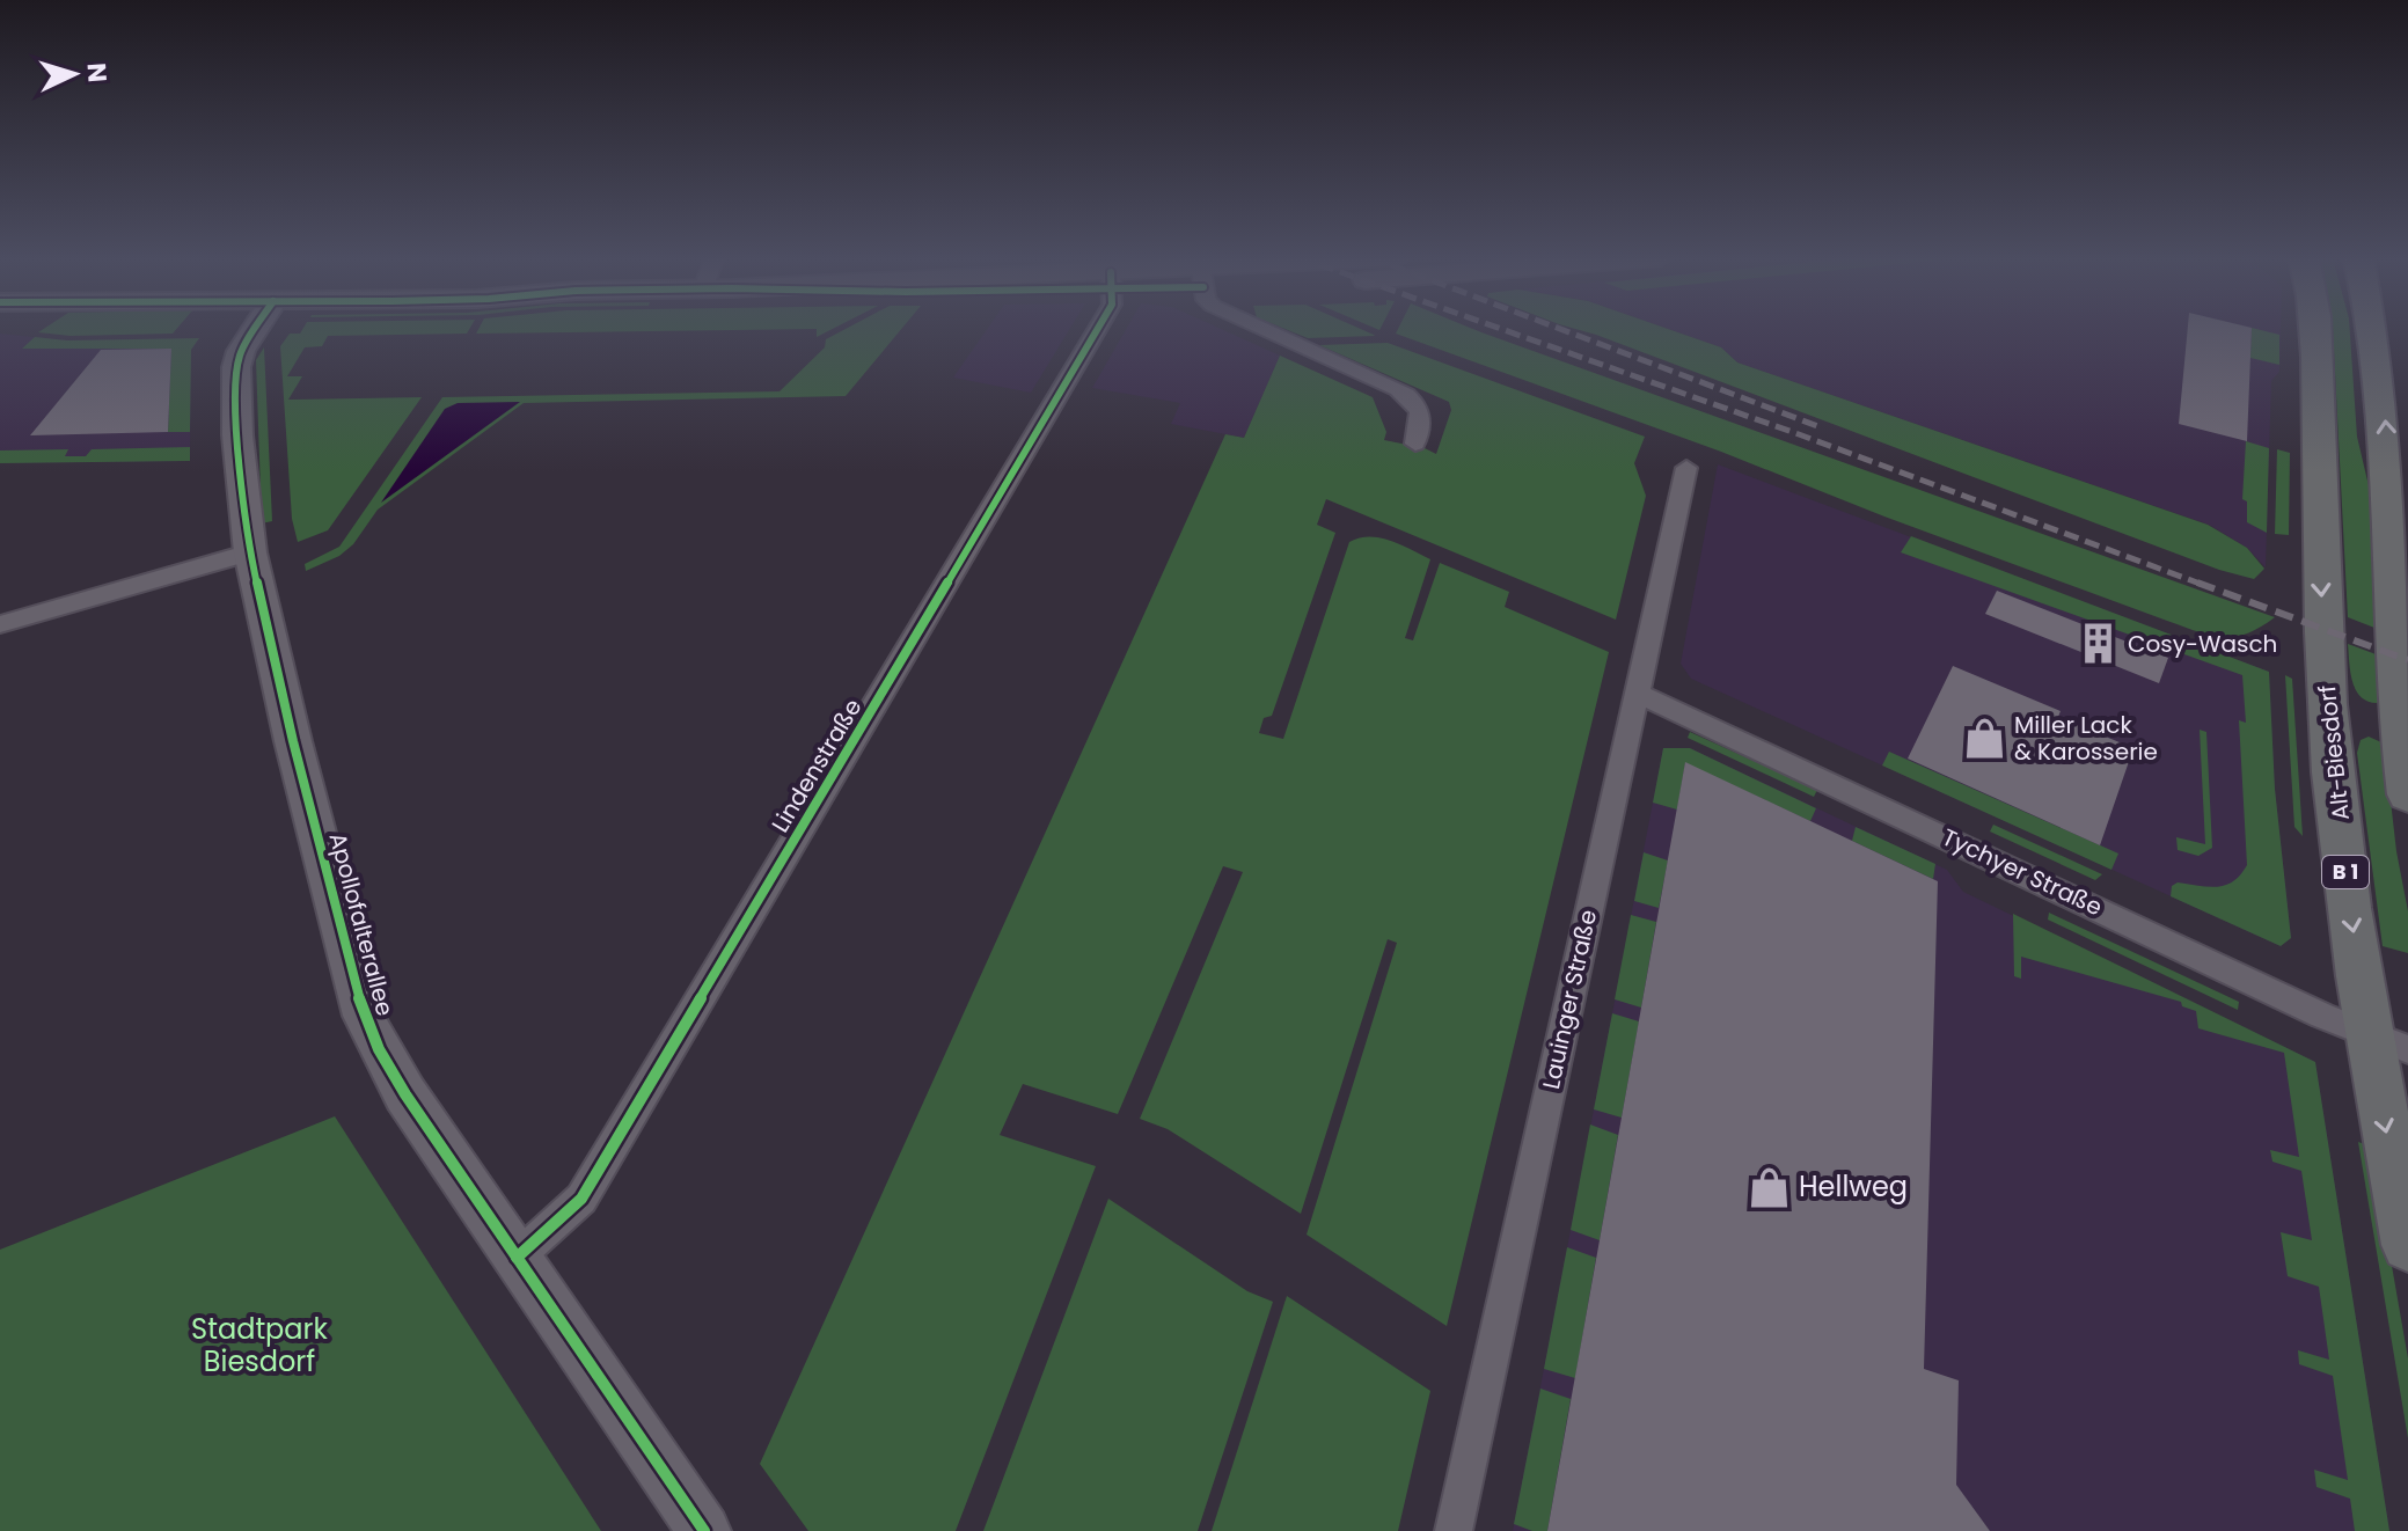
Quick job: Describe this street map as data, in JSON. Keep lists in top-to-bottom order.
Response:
{
  "streets": {
    "main road": ["Alt-Biesdorf", "B 1", "Apollofalterallee"],
    "street": ["Lindenstraße", "Tychyer Straße", "Lauinger Straße"]
  },
  "crossings": [
    ["Alt-Biesdorf", "Tychyer Straße"],
    ["Lindenstraße", "Apollofalterallee"],
    ["Tychyer Straße", "Lauinger Straße"]
  ],
  "parks": ["Stadtpark Biesdorf"],
  "places": {
    "building": ["Cosy-Wasch"],
    "shop": ["Miller Lack & Karosserie", "Hellweg"]
  },
  "north": "right"
}
